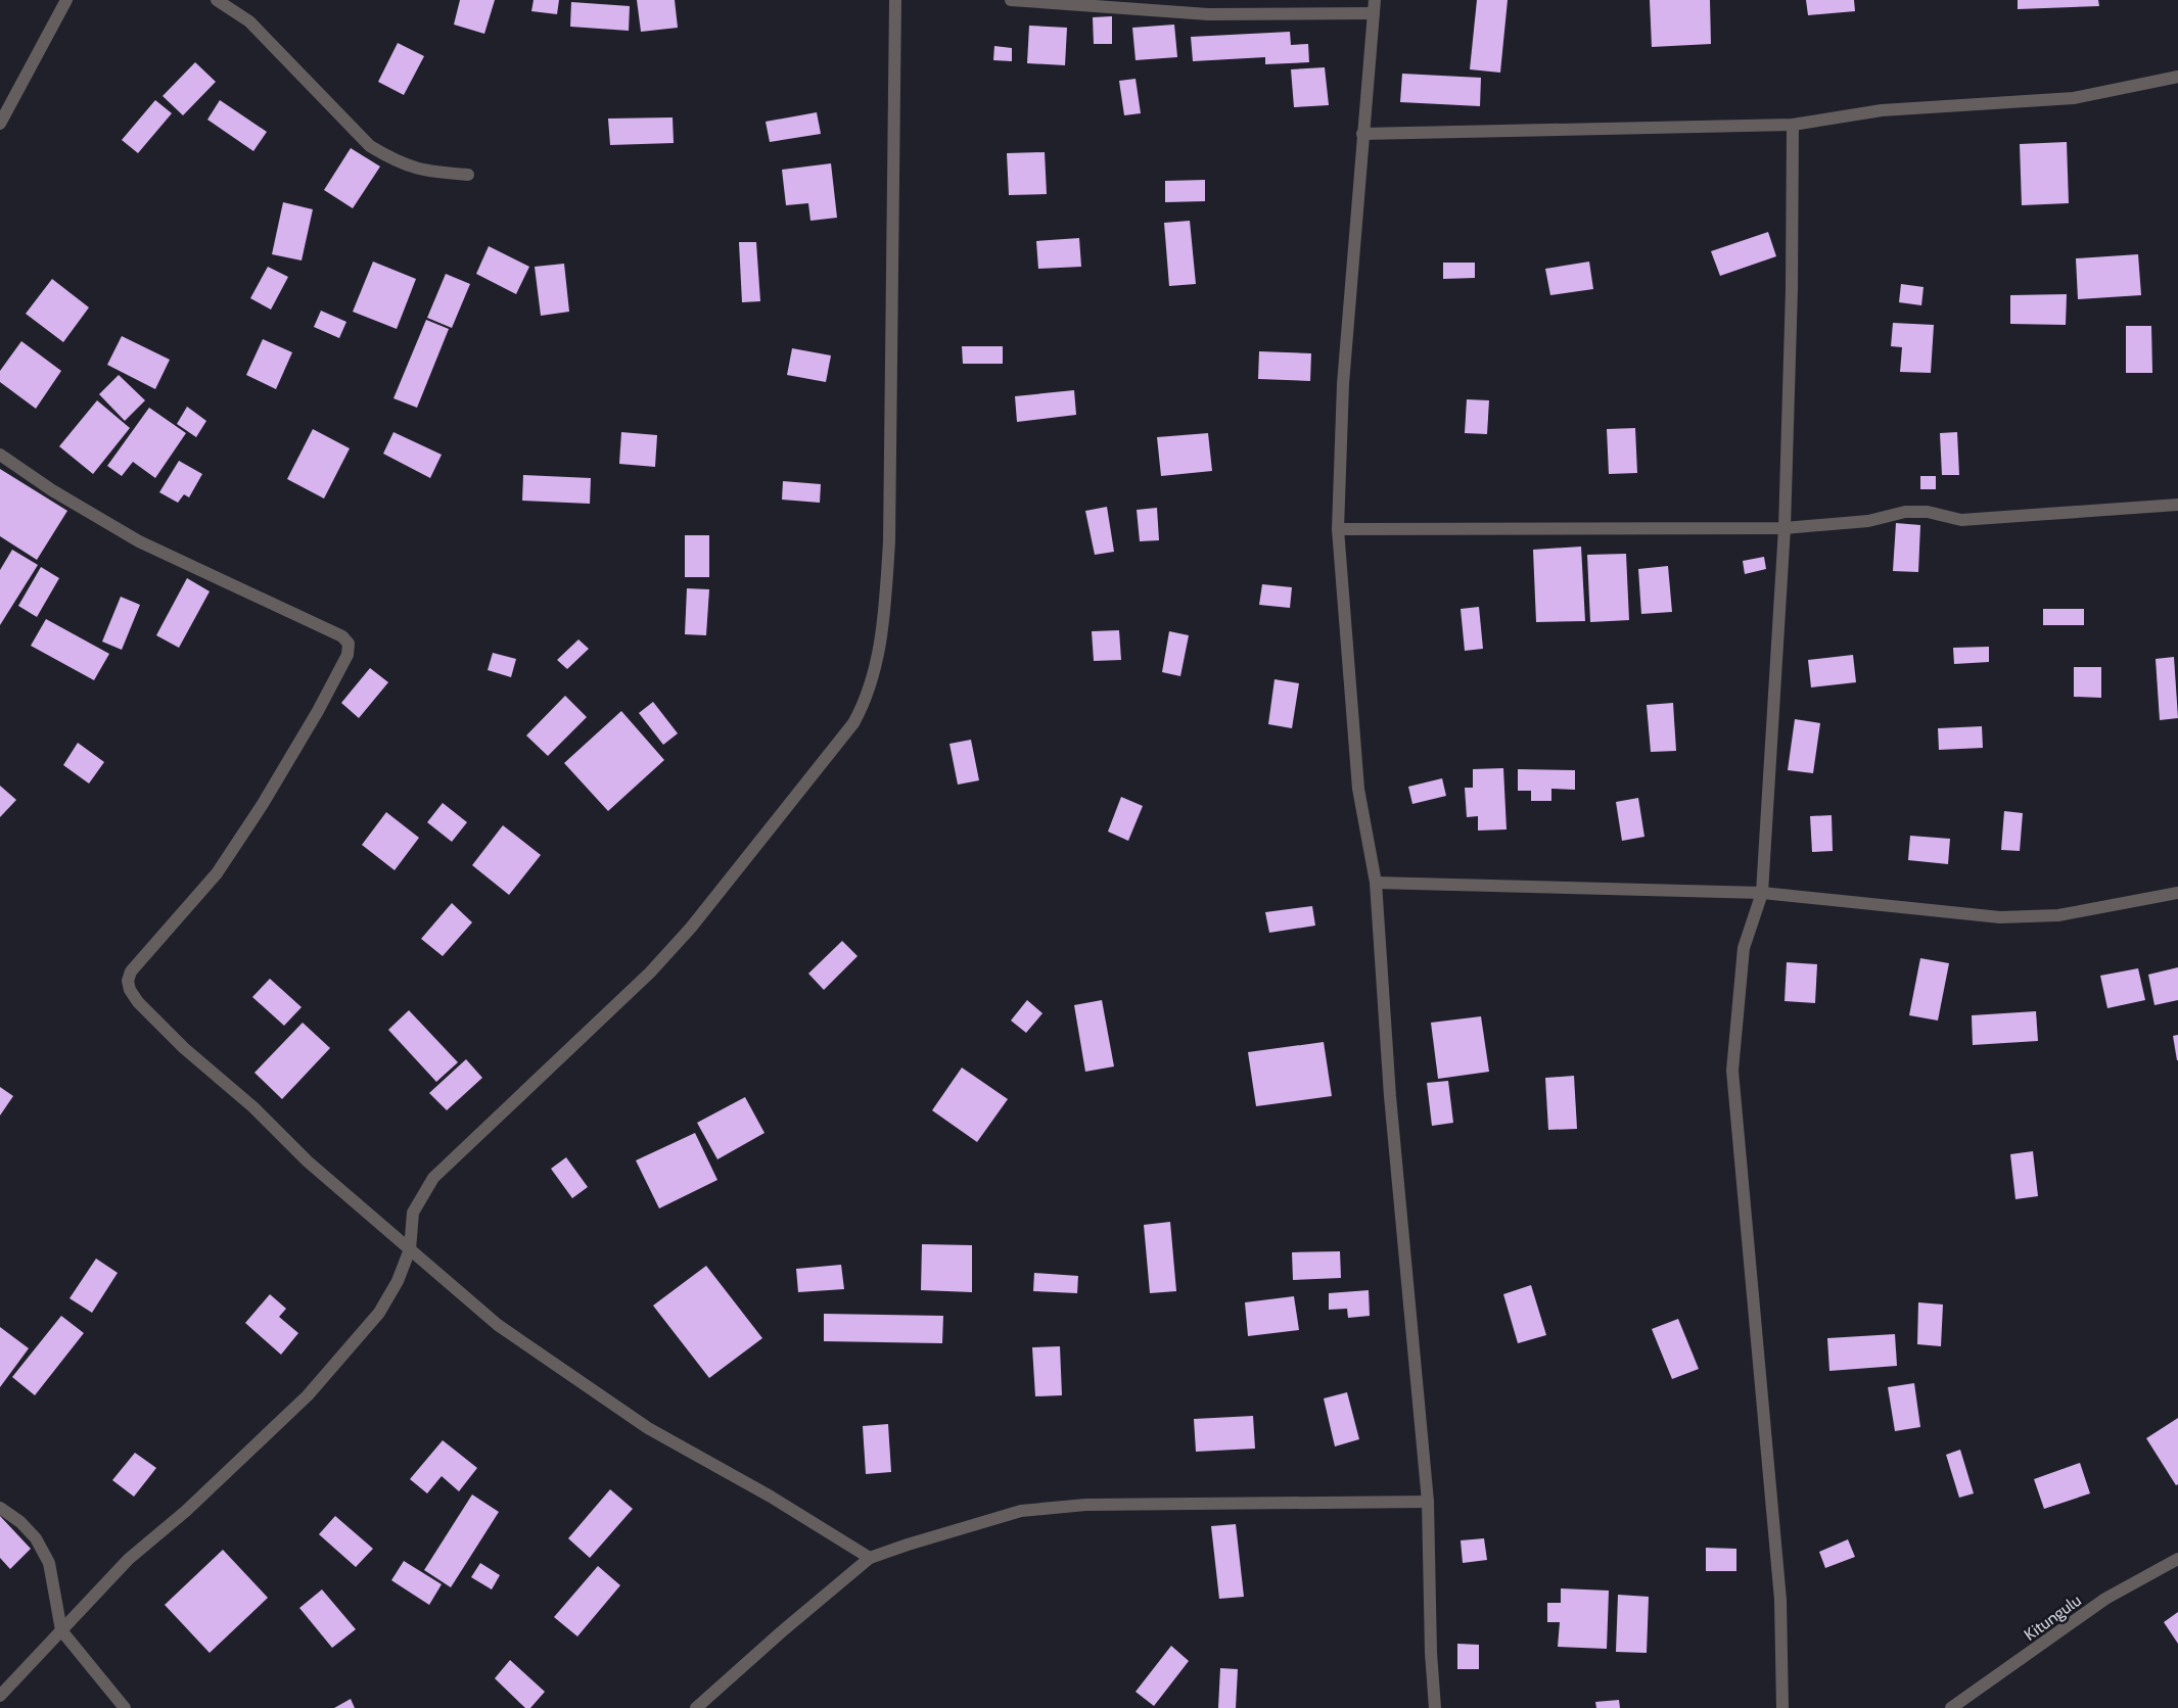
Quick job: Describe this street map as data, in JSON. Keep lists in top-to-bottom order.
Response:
{
  "streets": {
    "street": ["Kitungulu"]
  }
}
